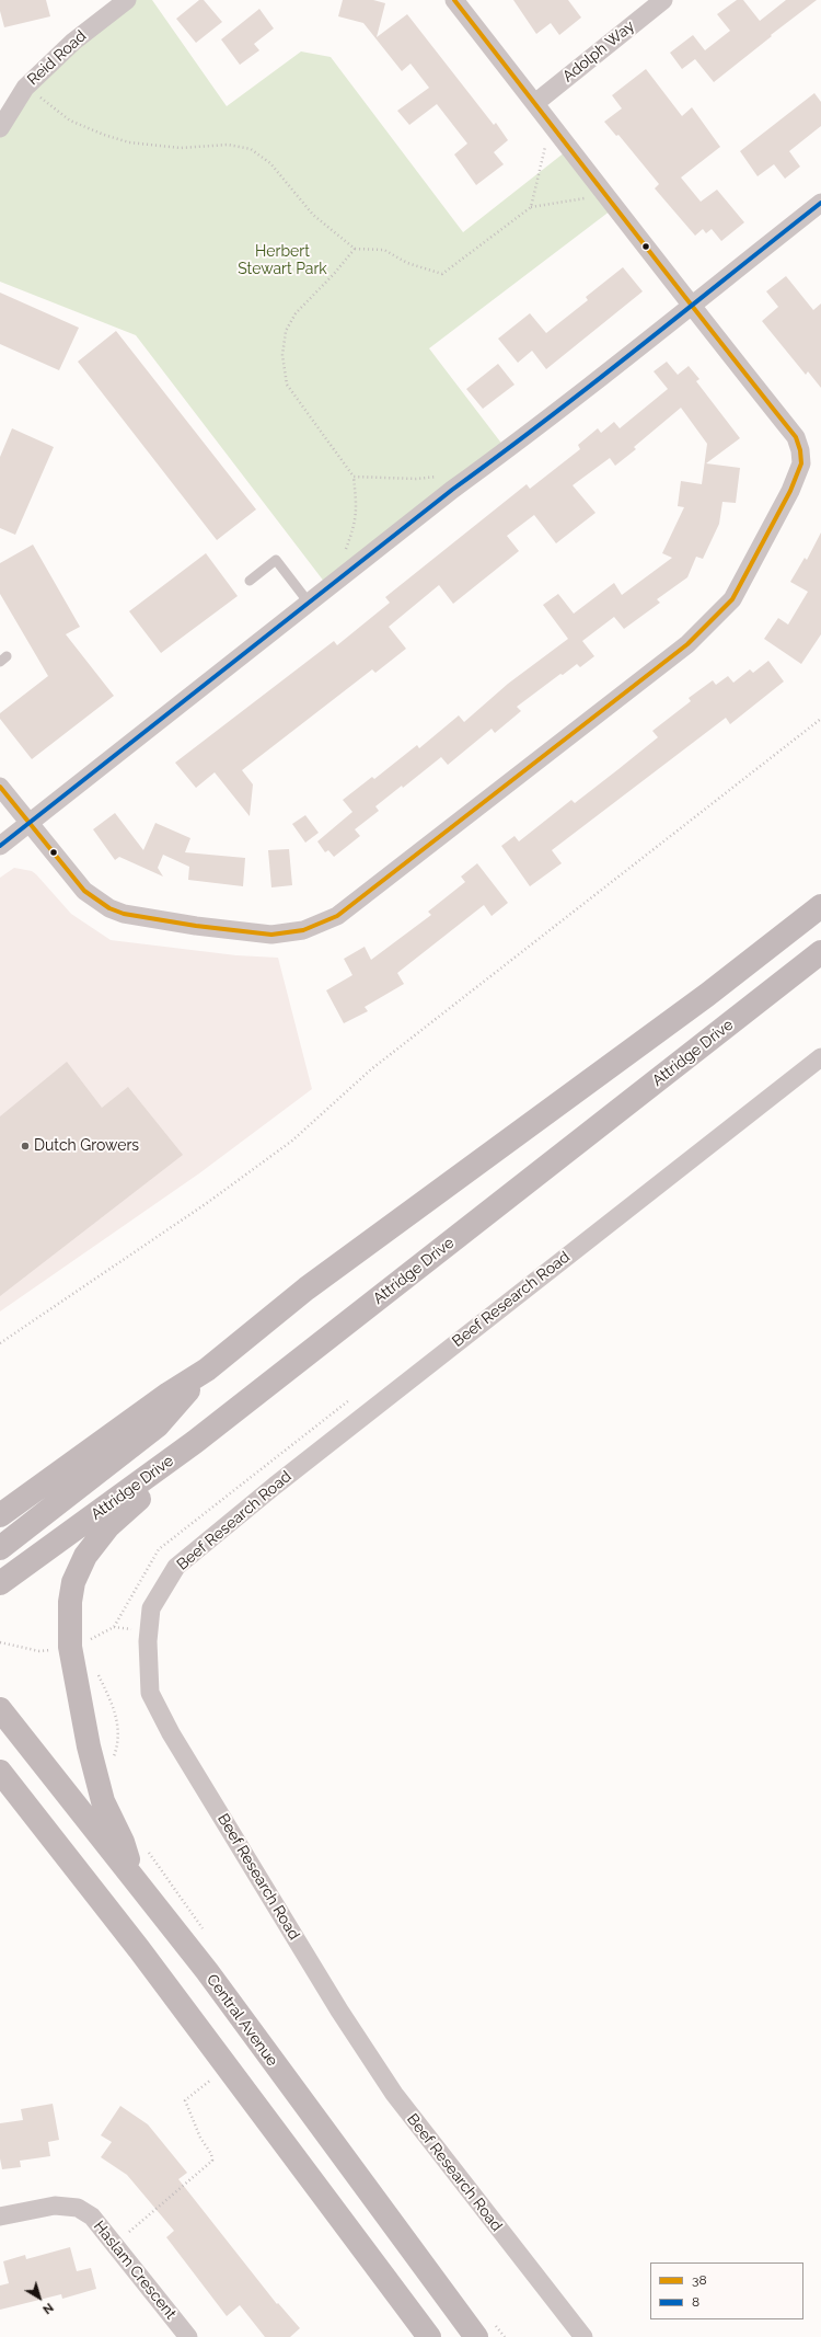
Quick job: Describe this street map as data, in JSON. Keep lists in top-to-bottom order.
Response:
{
  "streets": {
    "main road": ["Attridge Drive", "Central Avenue"],
    "street": [
      "Adolph Way",
      "Reid Road",
      "Beef Research Road",
      "Haslam Crescent"
    ]
  },
  "parks": ["Herbert Stewart Park"],
  "places": ["Dutch Growers"],
  "lines": ["transit line 38", "transit line 8"],
  "legend": ["38", "8"],
  "north": "bottom right"
}
